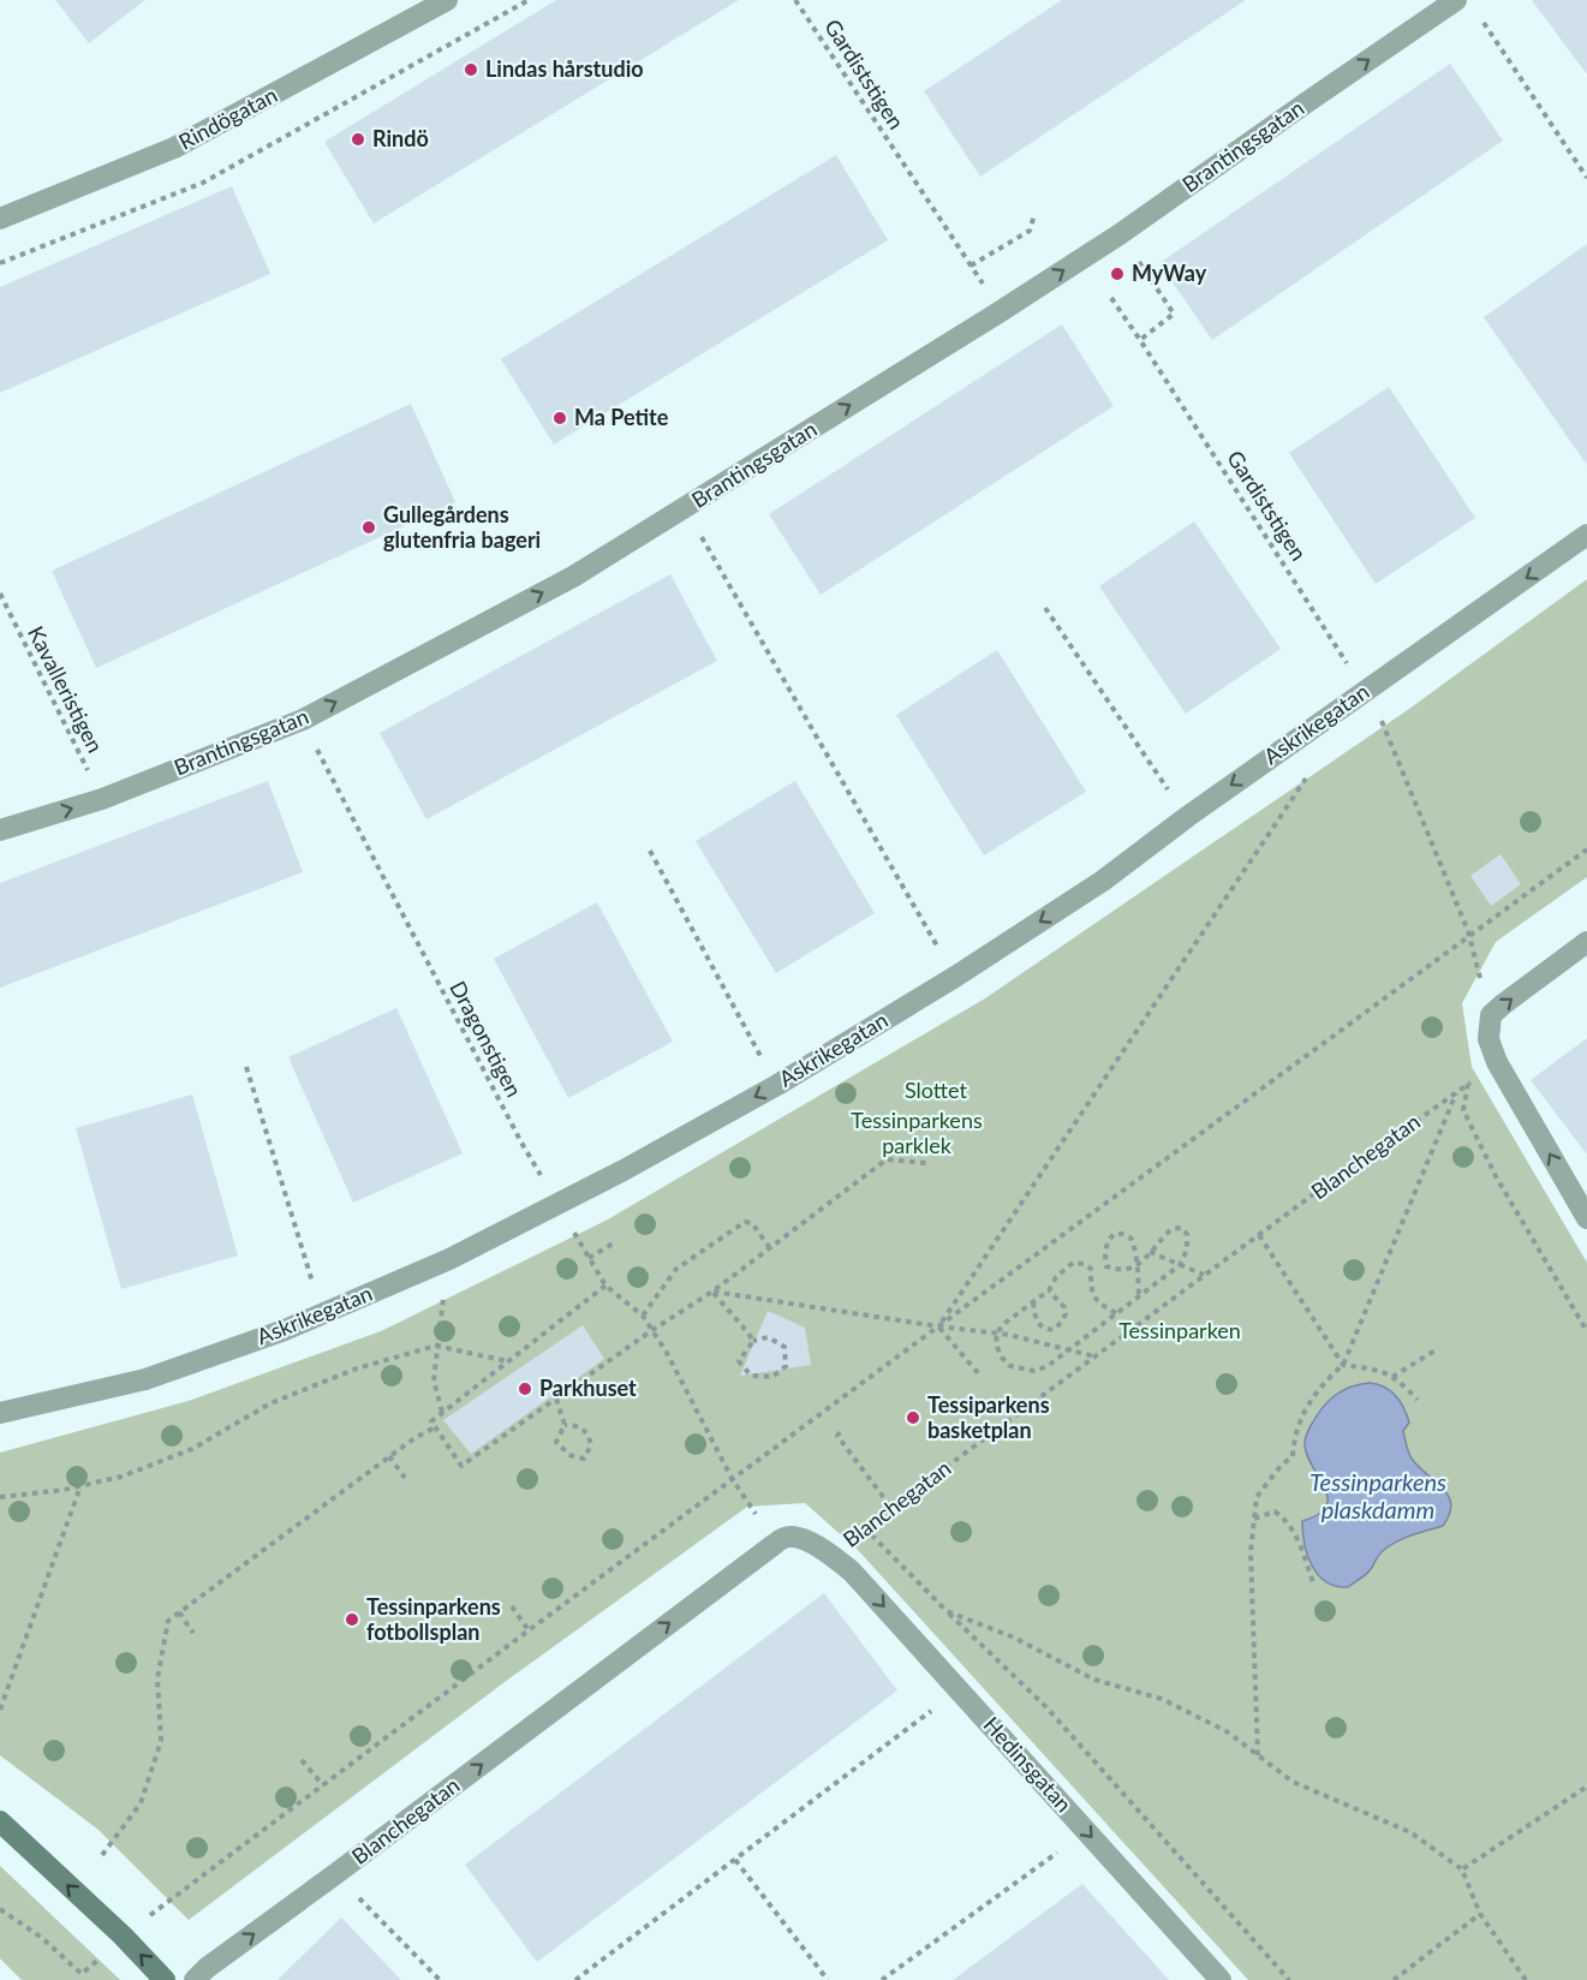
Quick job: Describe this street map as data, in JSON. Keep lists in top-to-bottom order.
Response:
{
  "streets": {
    "street": [
      "Rindögatan",
      "Brantingsgatan",
      "Askrikegatan",
      "Blanchegatan",
      "Hedinsgatan"
    ],
    "path": ["Gardiststigen", "Kavalleristigen", "Dragonstigen"]
  },
  "crossings": [
    ["Gardiststigen", "Brantingsgatan"],
    ["Gardiststigen", "Askrikegatan"],
    ["Brantingsgatan", "Kavalleristigen"],
    ["Brantingsgatan", "Dragonstigen"],
    ["Askrikegatan", "Dragonstigen"],
    ["Blanchegatan", "Hedinsgatan"]
  ],
  "one_way": ["Brantingsgatan", "Askrikegatan", "Hedinsgatan"],
  "water": ["Tessinparkens plaskdamm"],
  "parks": ["Slottet", "Tessinparkens parklek", "Tessinparken"],
  "places": [
    "Lindas hårstudio",
    "Rindö",
    "MyWay",
    "Ma Petite",
    "Gullegårdens glutenfria bageri",
    "Parkhuset",
    "Tessiparkens basketplan",
    "Tessinparkens fotbollsplan"
  ]
}
